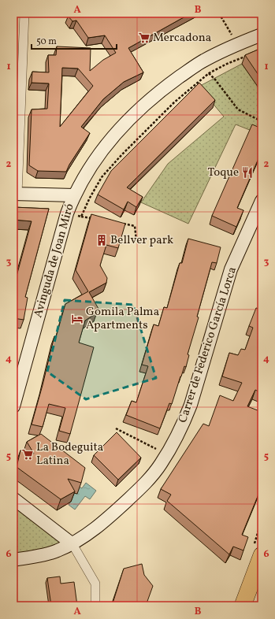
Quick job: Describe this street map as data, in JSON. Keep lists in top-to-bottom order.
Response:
{
  "streets": {
    "street": ["Avinguda de Joan Miró", "Carrer de Federico García Lorca"]
  },
  "places": {
    "supermarket": ["Mercadona", "La Bodeguita Latina"],
    "restaurant": ["Toque"],
    "building": ["Bellver park"],
    "hotel": ["Gomila Palma Apartments"]
  },
  "scale_bar": "50 m",
  "grid": {
    "columns": ["A", "B"],
    "rows": [
      "1",
      "2",
      "3",
      "4",
      "5",
      "6"
    ]
  }
}
